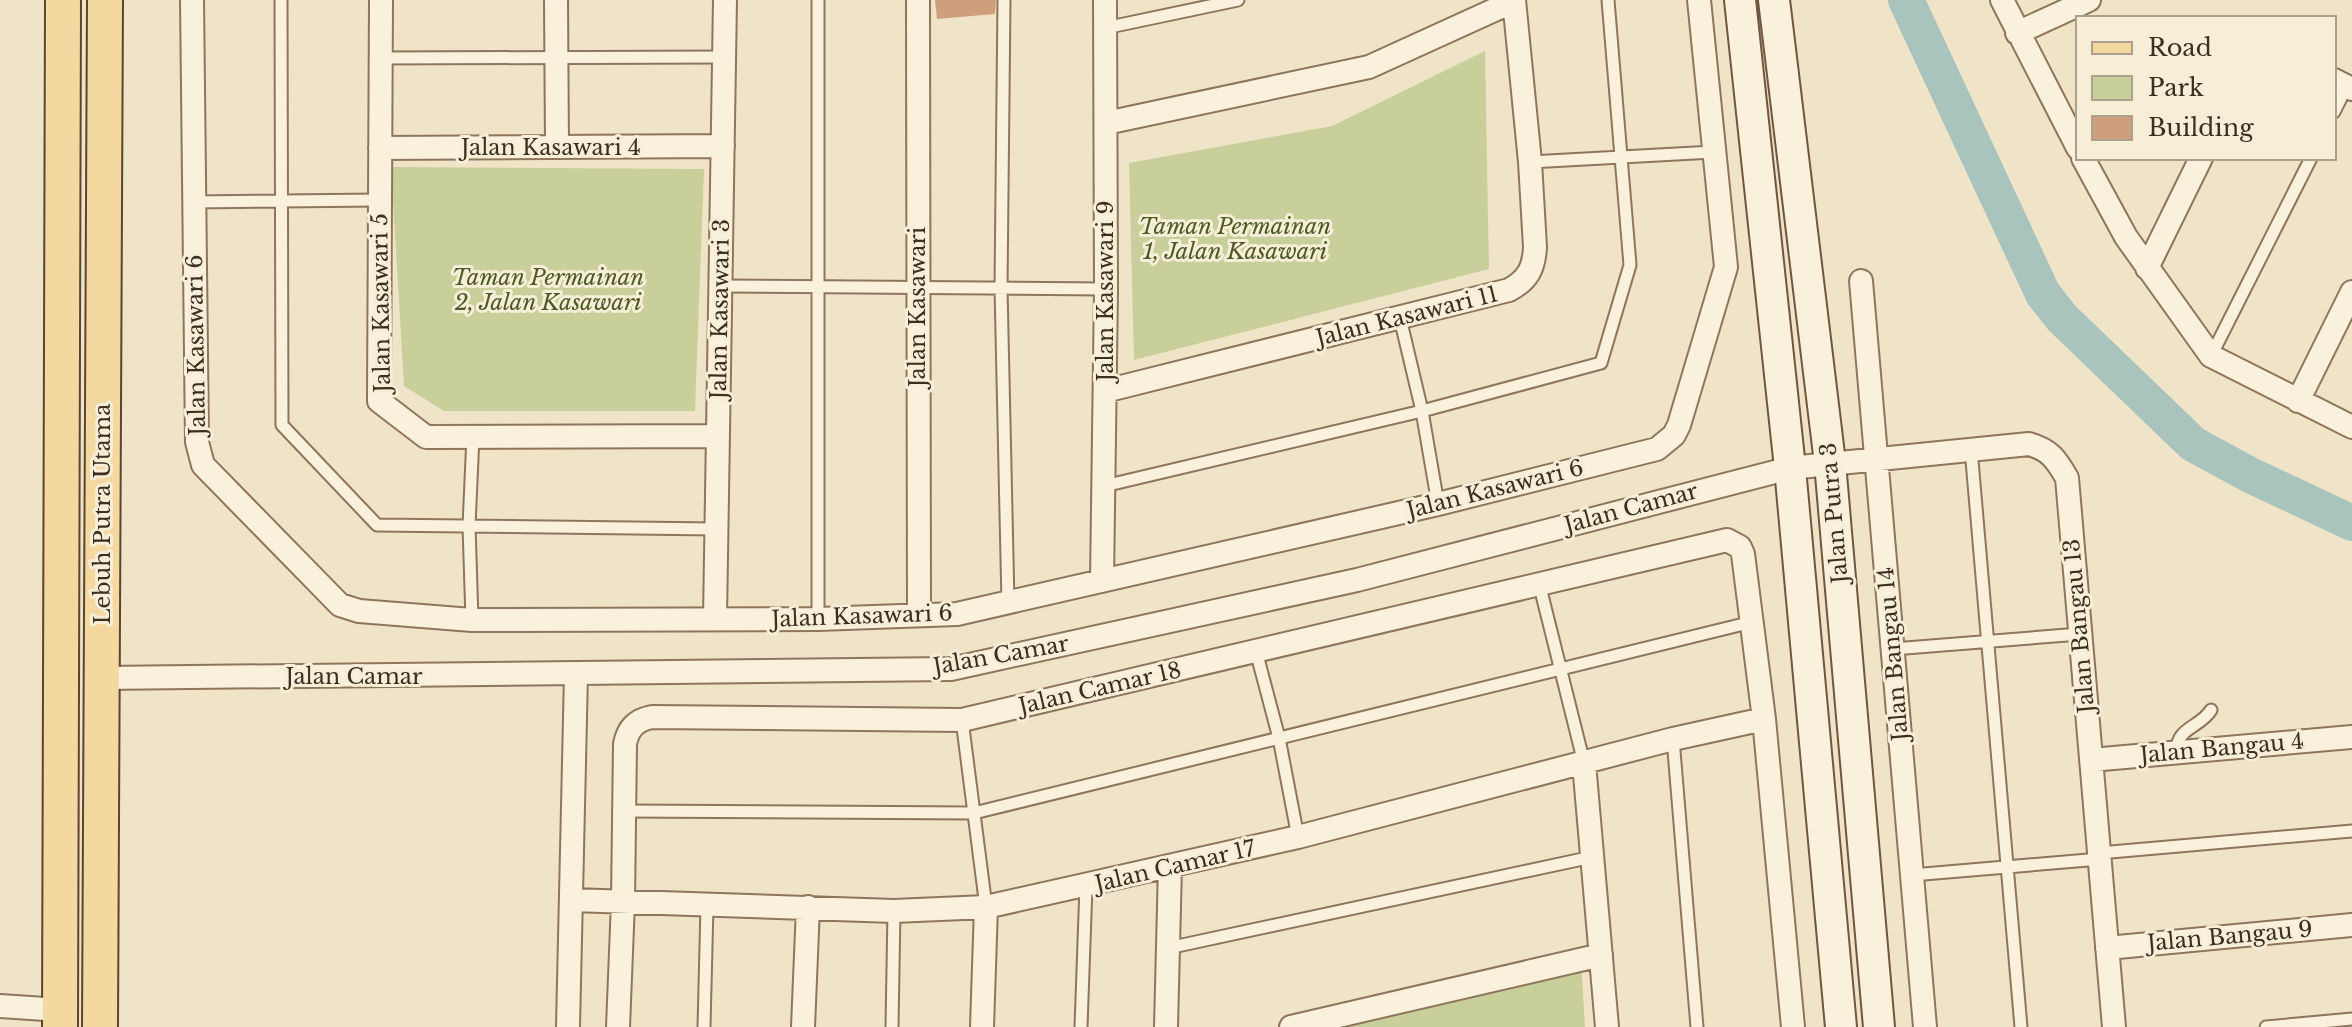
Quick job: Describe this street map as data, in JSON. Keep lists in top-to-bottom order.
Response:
{
  "streets": {
    "main road": ["Lebuh Putra Utama"],
    "street": [
      "Jalan Kasawari 4",
      "Jalan Kasawari 9",
      "Jalan Kasawari 5",
      "Jalan Kasawari",
      "Jalan Kasawari 3",
      "Jalan Kasawari 11",
      "Jalan Kasawari 6",
      "Jalan Camar",
      "Jalan Putra 3",
      "Jalan Bangau 13",
      "Jalan Bangau 14",
      "Jalan Camar 18",
      "Jalan Bangau 4",
      "Jalan Camar 17",
      "Jalan Bangau 9"
    ]
  },
  "crossings": [
    ["Jalan Kasawari 4", "Jalan Kasawari 5"],
    ["Jalan Kasawari 4", "Jalan Kasawari 3"],
    ["Jalan Kasawari 9", "Jalan Kasawari 11"],
    ["Jalan Kasawari 9", "Jalan Kasawari 6"],
    ["Jalan Kasawari 5", "Jalan Kasawari 3"],
    ["Jalan Kasawari", "Jalan Kasawari 6"],
    ["Jalan Kasawari 3", "Jalan Kasawari 6"],
    ["Jalan Camar", "Jalan Putra 3"],
    ["Jalan Camar", "Lebuh Putra Utama"],
    ["Jalan Camar", "Jalan Bangau 13"],
    ["Jalan Putra 3", "Jalan Bangau 13"],
    ["Jalan Bangau 13", "Jalan Bangau 14"],
    ["Jalan Bangau 13", "Jalan Bangau 4"],
    ["Jalan Bangau 13", "Jalan Bangau 9"],
    ["Jalan Camar 18", "Jalan Camar 17"]
  ],
  "parks": ["Taman Permainan 1, Jalan Kasawari", "Taman Permainan 2, Jalan Kasawari"],
  "legend": ["Road", "Park", "Building"]
}
